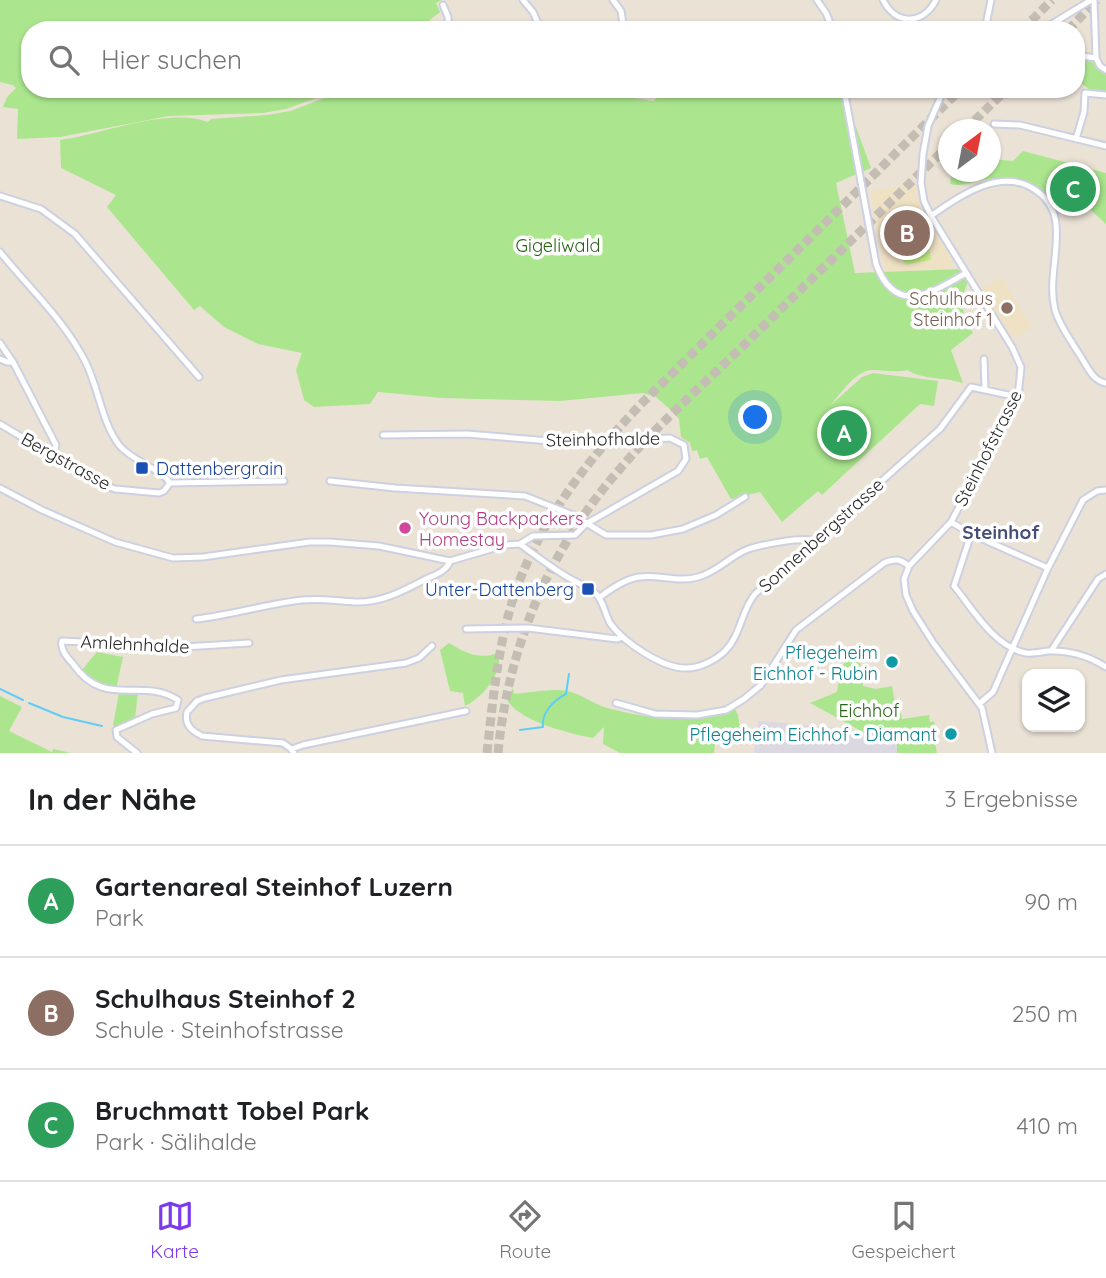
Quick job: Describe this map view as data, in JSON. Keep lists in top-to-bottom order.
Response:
{
  "streets": {
    "street": [
      "Steinhofhalde",
      "Steinhofstrasse",
      "Bergstrasse",
      "Sonnenbergstrasse",
      "Amlehnhalde"
    ]
  },
  "districts": ["Steinhof"],
  "parks": ["Gigeliwald", "Eichhof"],
  "places": {
    "other": [
      "Schulhaus Steinhof 1",
      "Young Backpackers Homestay",
      "Pflegeheim Eichhof - Rubin",
      "Pflegeheim Eichhof - Diamant"
    ],
    "transit": ["Dattenbergrain", "Unter-Dattenberg"]
  },
  "north": "top right",
  "page": {
    "search": "Hier suchen",
    "pins": ["C", "B", "A"],
    "heading": ["In der Nähe", "3 Ergebnisse"],
    "list": [
      {
        "mark": "A",
        "name": "Gartenareal Steinhof Luzern",
        "note": "Park",
        "value": "90 m"
      },
      {
        "mark": "B",
        "name": "Schulhaus Steinhof 2",
        "note": "Schule · Steinhofstrasse",
        "value": "250 m"
      },
      {
        "mark": "C",
        "name": "Bruchmatt Tobel Park",
        "note": "Park · Sälihalde",
        "value": "410 m"
      }
    ],
    "nav": ["Karte", "Route", "Gespeichert"]
  }
}
